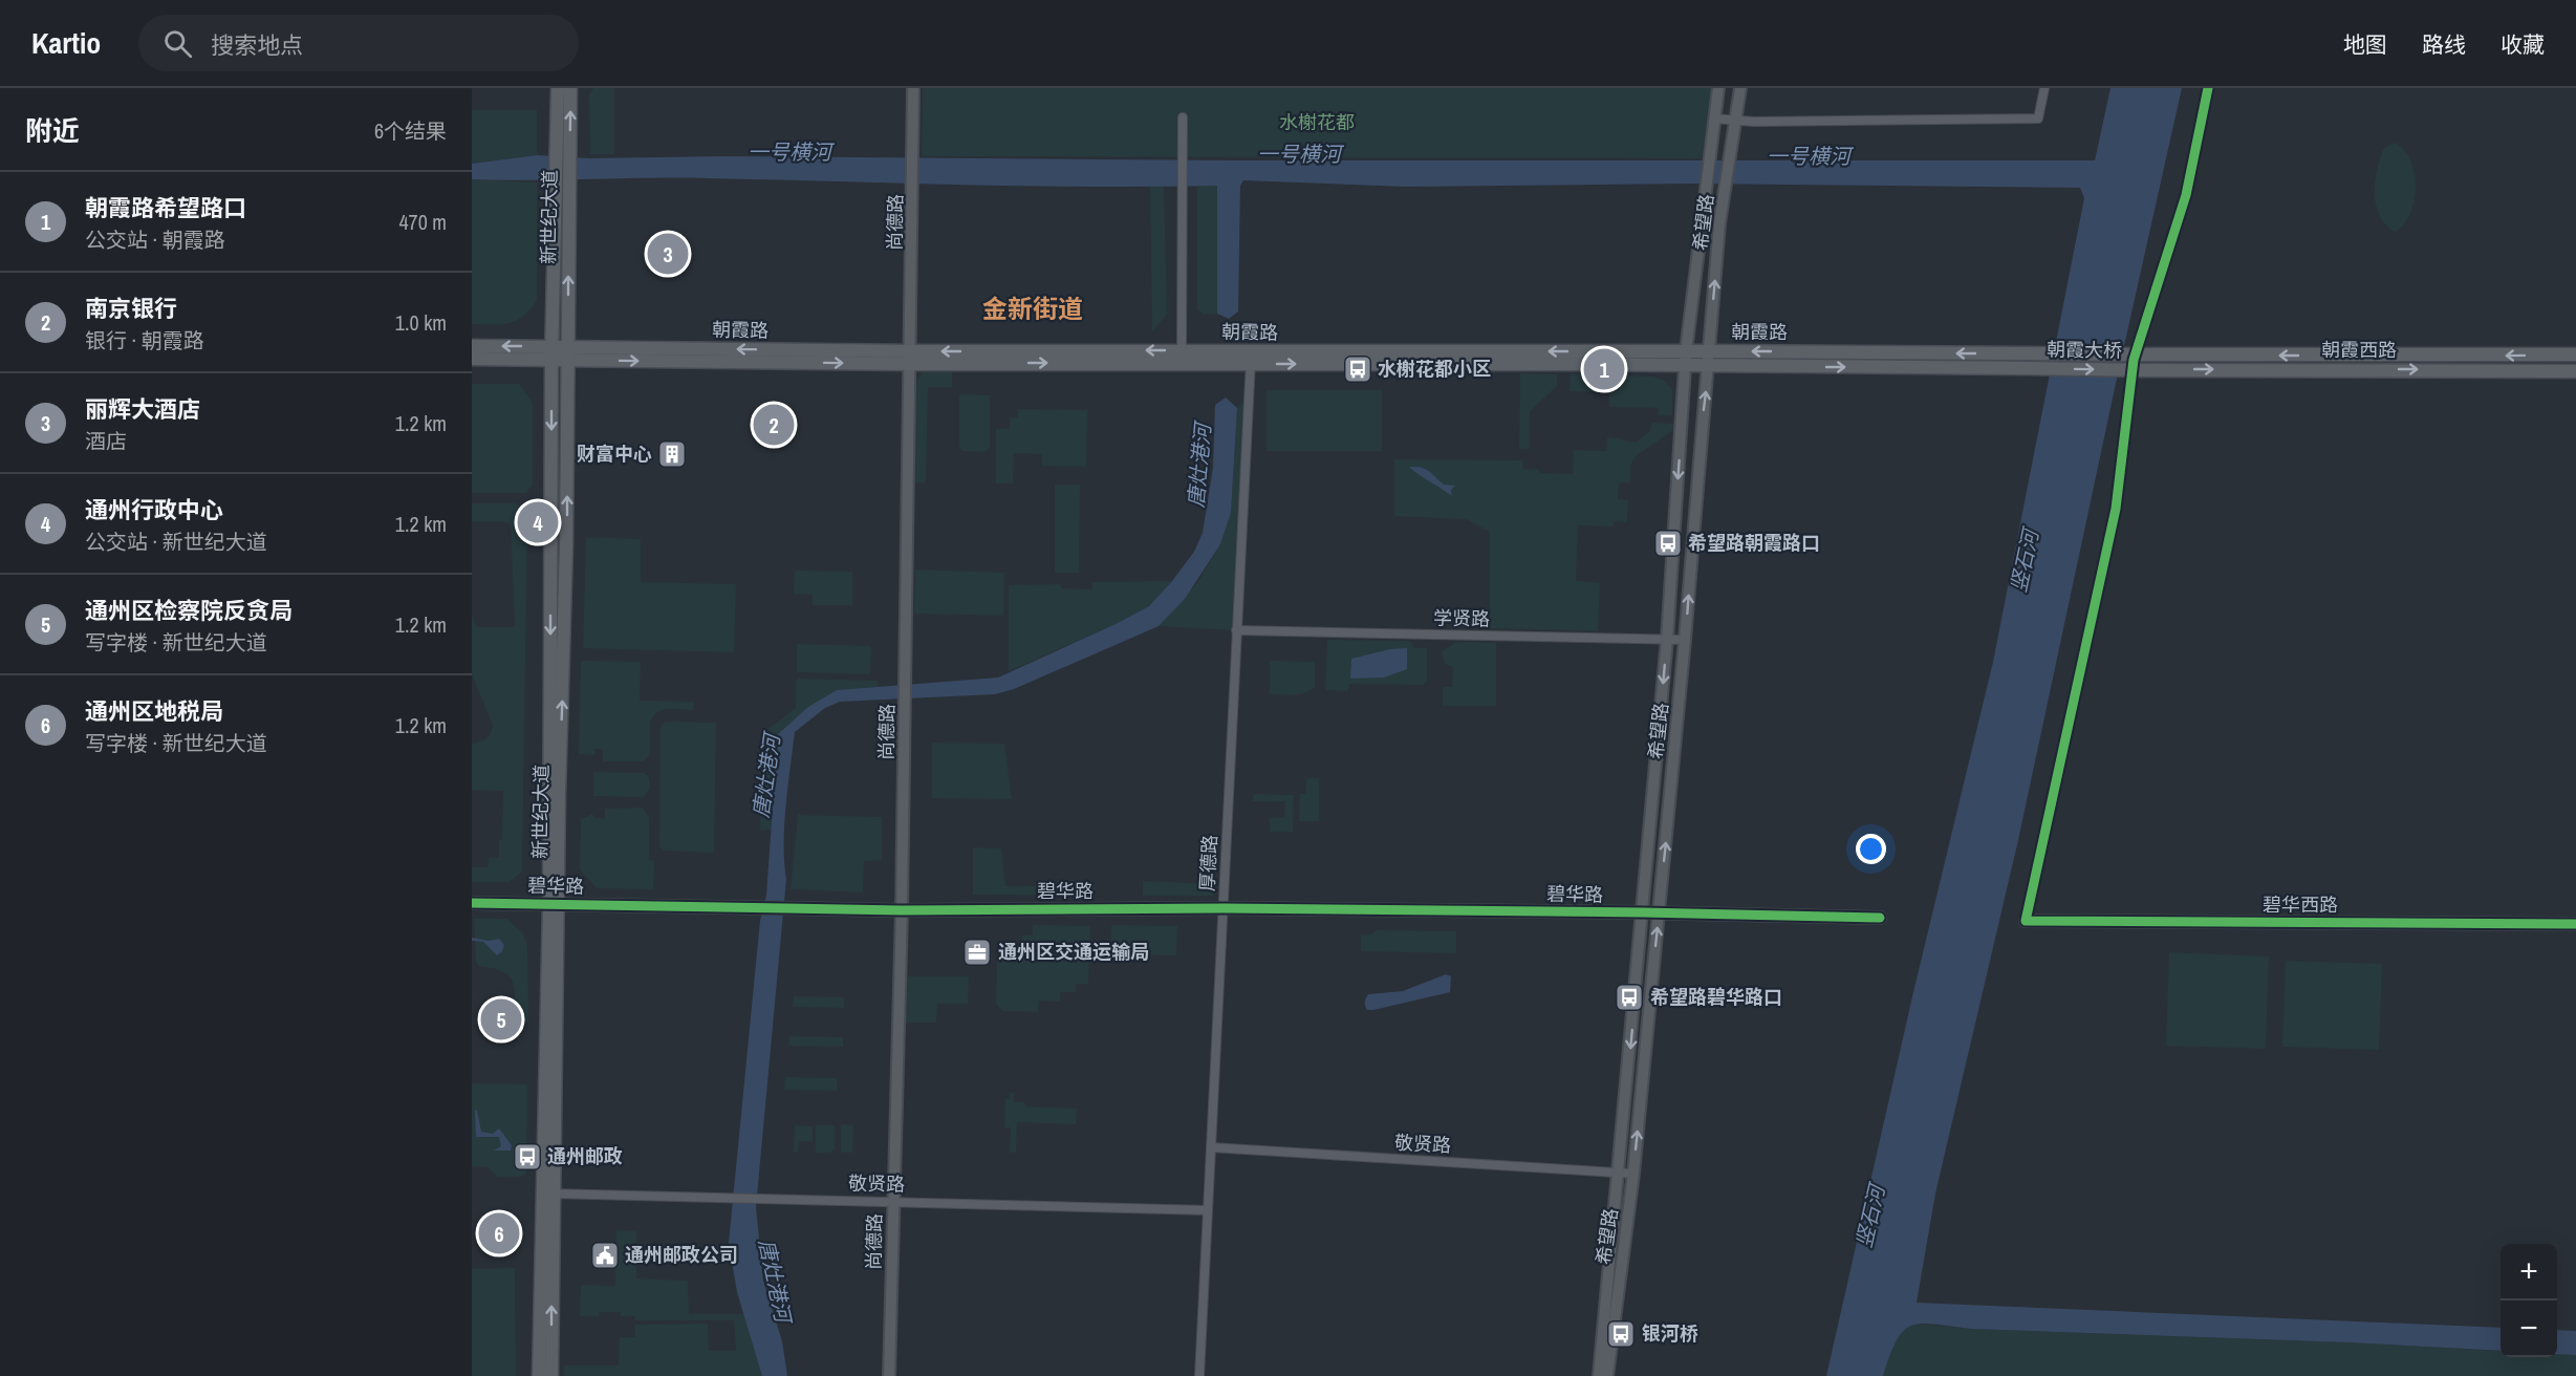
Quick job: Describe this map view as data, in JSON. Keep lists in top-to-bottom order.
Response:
{
  "streets": {
    "main road": [
      "新世纪大道",
      "朝霞路",
      "朝霞大桥",
      "朝霞西路"
    ],
    "street": [
      "尚德路",
      "希望路",
      "学贤路",
      "厚德路",
      "碧华路",
      "碧华西路",
      "敬贤路"
    ]
  },
  "crossings": [
    ["新世纪大道", "朝霞路"],
    ["新世纪大道", "碧华路"],
    ["新世纪大道", "敬贤路"],
    ["尚德路", "朝霞路"],
    ["尚德路", "碧华路"],
    ["尚德路", "敬贤路"],
    ["希望路", "朝霞路"],
    ["希望路", "学贤路"],
    ["希望路", "碧华路"],
    ["希望路", "敬贤路"],
    ["朝霞路", "朝霞大桥"],
    ["朝霞路", "厚德路"],
    ["朝霞大桥", "朝霞西路"],
    ["学贤路", "厚德路"],
    ["厚德路", "碧华路"],
    ["厚德路", "敬贤路"]
  ],
  "districts": ["金新街道"],
  "water": ["一号横河", "唐灶港河", "竖石河"],
  "parks": ["水榭花都"],
  "places": {
    "bus stop": [
      "水榭花都小区",
      "希望路朝霞路口",
      "希望路碧华路口",
      "通州邮政",
      "银河桥"
    ],
    "building": ["财富中心"],
    "office": ["通州区交通运输局"],
    "public building": ["通州邮政公司"]
  },
  "page": {
    "header": "Kartio",
    "search": "搜索地点",
    "nav": ["地图", "路线", "收藏"],
    "heading": ["附近", "6个结果"],
    "list": [
      {
        "mark": "1",
        "name": "朝霞路希望路口",
        "note": "公交站 · 朝霞路",
        "value": "470 m"
      },
      {
        "mark": "2",
        "name": "南京银行",
        "note": "银行 · 朝霞路",
        "value": "1.0 km"
      },
      {
        "mark": "3",
        "name": "丽辉大酒店",
        "note": "酒店",
        "value": "1.2 km"
      },
      {
        "mark": "4",
        "name": "通州行政中心",
        "note": "公交站 · 新世纪大道",
        "value": "1.2 km"
      },
      {
        "mark": "5",
        "name": "通州区检察院反贪局",
        "note": "写字楼 · 新世纪大道",
        "value": "1.2 km"
      },
      {
        "mark": "6",
        "name": "通州区地税局",
        "note": "写字楼 · 新世纪大道",
        "value": "1.2 km"
      }
    ],
    "pins": [
      "3",
      "1",
      "2",
      "4",
      "5",
      "6"
    ],
    "map_buttons": ["+", "−"]
  }
}
